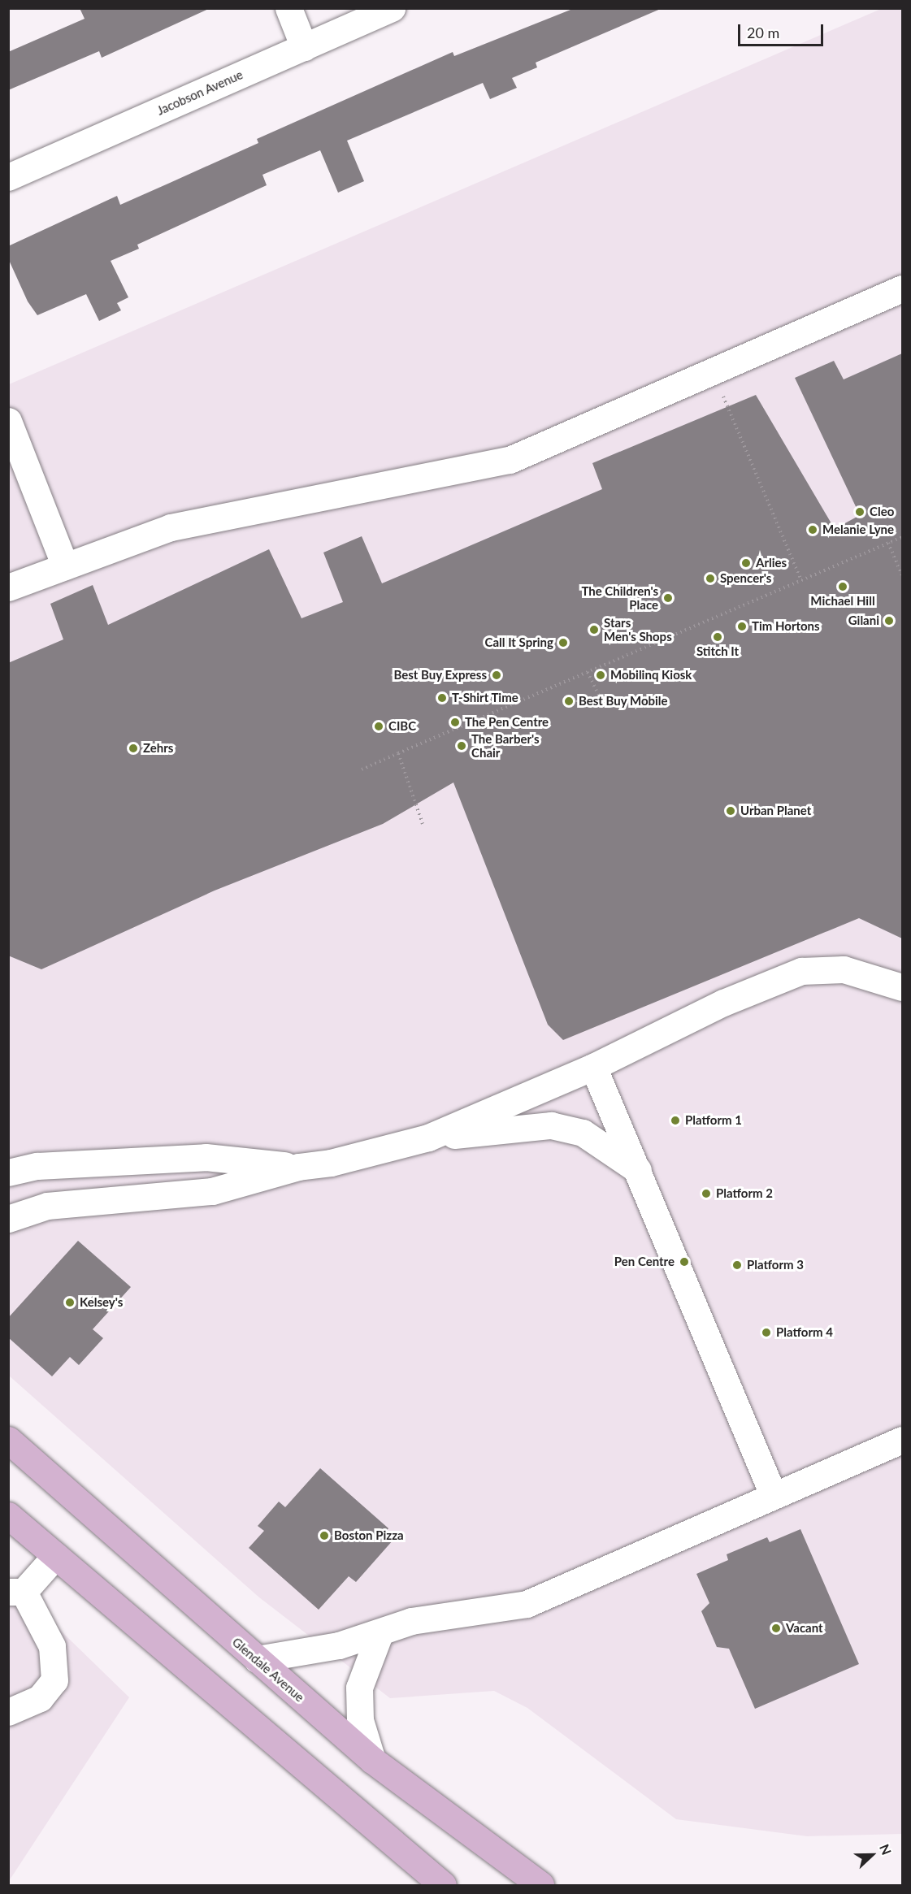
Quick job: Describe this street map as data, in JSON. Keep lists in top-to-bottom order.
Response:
{
  "streets": {
    "main road": ["Glendale Avenue"],
    "street": ["Jacobson Avenue"]
  },
  "places": [
    "Cleo",
    "Melanie Lyne",
    "Arlies",
    "Spencer's",
    "Michael Hill",
    "The Children's Place",
    "Gilani",
    "Tim Hortons",
    "Stars Men's Shops",
    "Stitch It",
    "Call It Spring",
    "Best Buy Express",
    "Mobilinq Kiosk",
    "T-Shirt Time",
    "Best Buy Mobile",
    "The Pen Centre",
    "CIBC",
    "The Barber's Chair",
    "Zehrs",
    "Urban Planet",
    "Platform 1",
    "Platform 2",
    "Pen Centre",
    "Platform 3",
    "Kelsey's",
    "Platform 4",
    "Boston Pizza",
    "Vacant"
  ],
  "scale_bar": "20 m",
  "north": "right"
}
